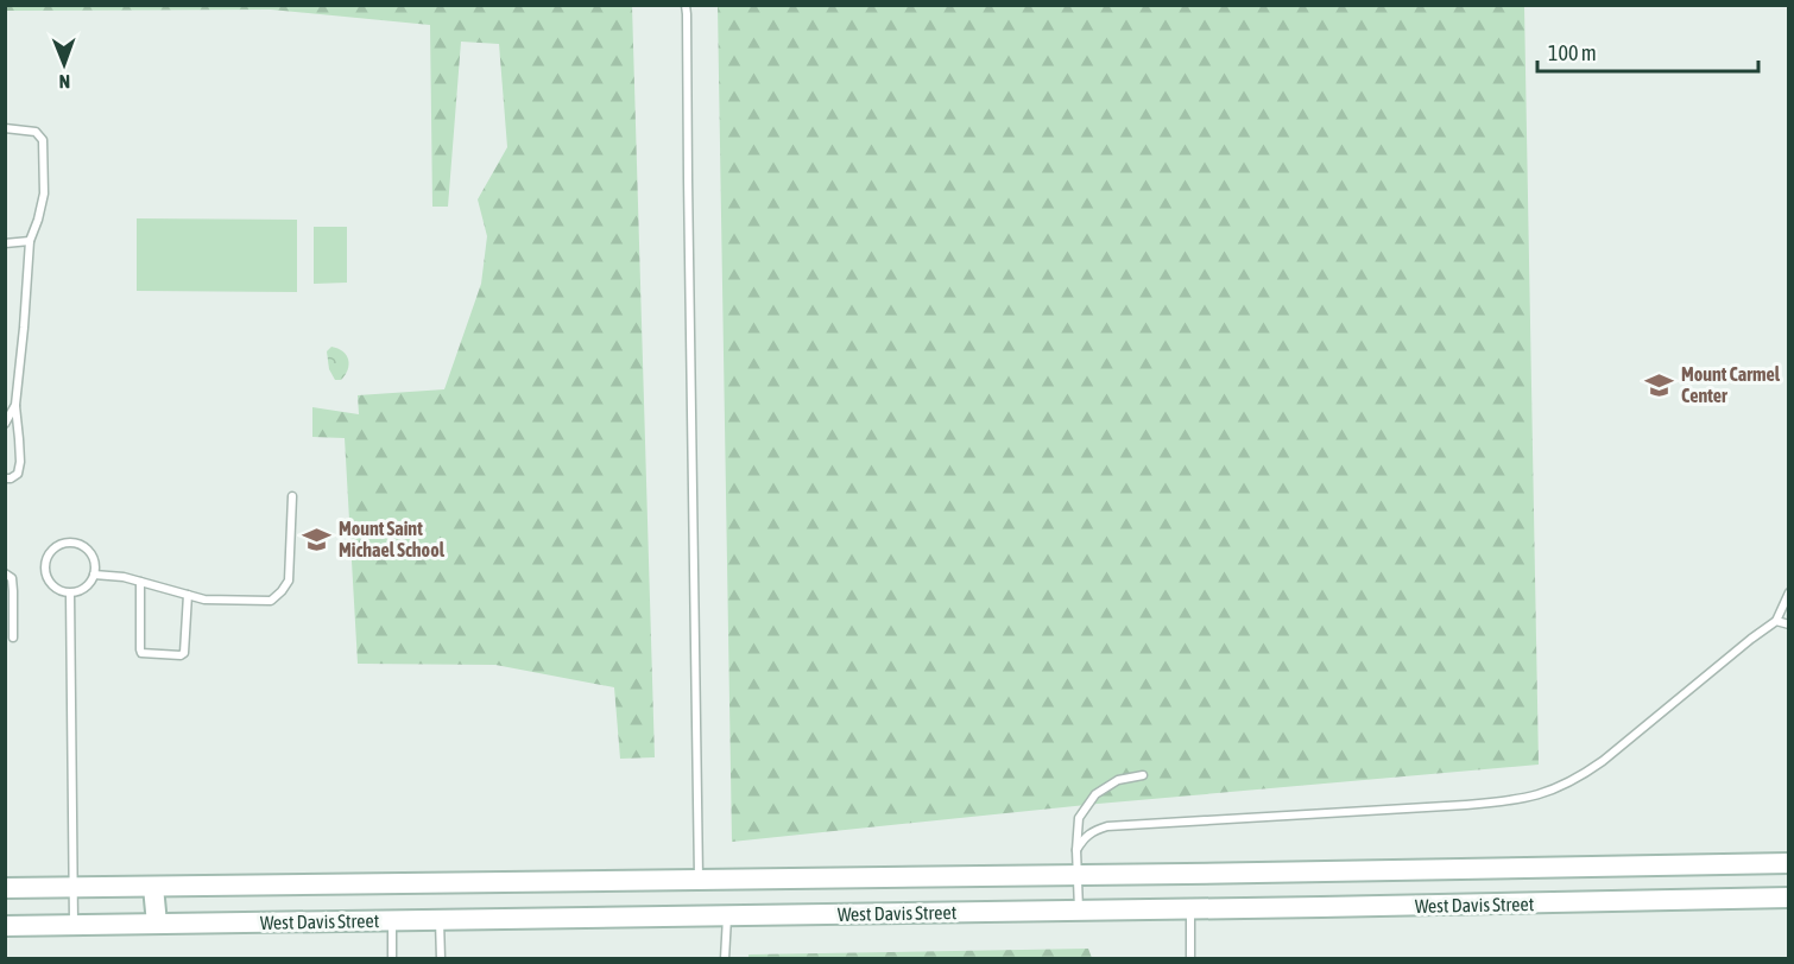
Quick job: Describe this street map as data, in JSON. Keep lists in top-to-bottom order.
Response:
{
  "streets": {
    "main road": ["West Davis Street"]
  },
  "places": {
    "school or university": ["Mount Carmel Center", "Mount Saint Michael School"]
  },
  "scale_bar": "100 m",
  "north": "bottom"
}
